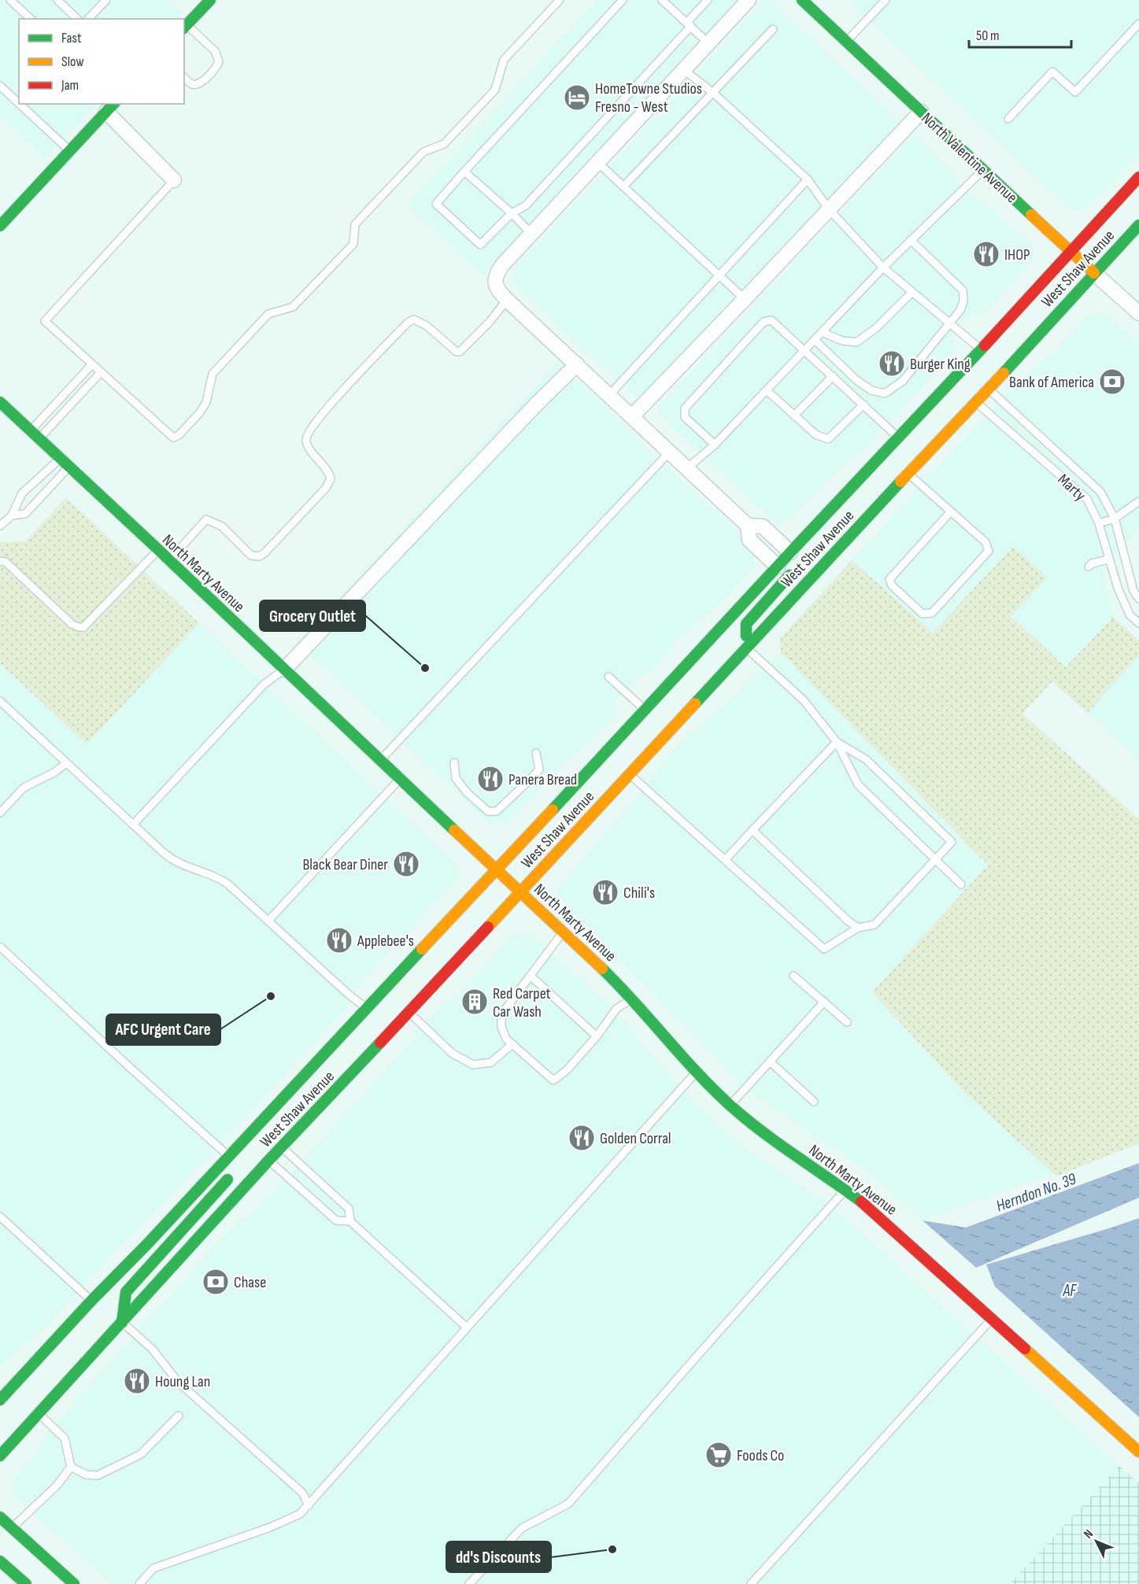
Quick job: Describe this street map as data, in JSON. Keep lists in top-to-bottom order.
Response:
{
  "streets": {
    "main road": ["North Valentine Avenue", "West Shaw Avenue", "North Marty Avenue"],
    "lane": ["Marty"]
  },
  "crossings": [
    ["North Valentine Avenue", "West Shaw Avenue"],
    ["West Shaw Avenue", "Marty"],
    ["West Shaw Avenue", "North Marty Avenue"]
  ],
  "water": ["Herndon No. 39", "AF"],
  "places": {
    "hotel": ["HomeTowne Studios Fresno - West"],
    "restaurant": [
      "IHOP",
      "Burger King",
      "Panera Bread",
      "Black Bear Diner",
      "Chili's",
      "Applebee's",
      "Golden Corral",
      "Houng Lan"
    ],
    "bank": ["Bank of America", "Chase"],
    "other": ["Grocery Outlet", "AFC Urgent Care", "dd's Discounts"],
    "building": ["Red Carpet Car Wash"],
    "supermarket": ["Foods Co"]
  },
  "legend": ["Fast", "Slow", "Jam"],
  "scale_bar": "50 m",
  "north": "top left"
}
